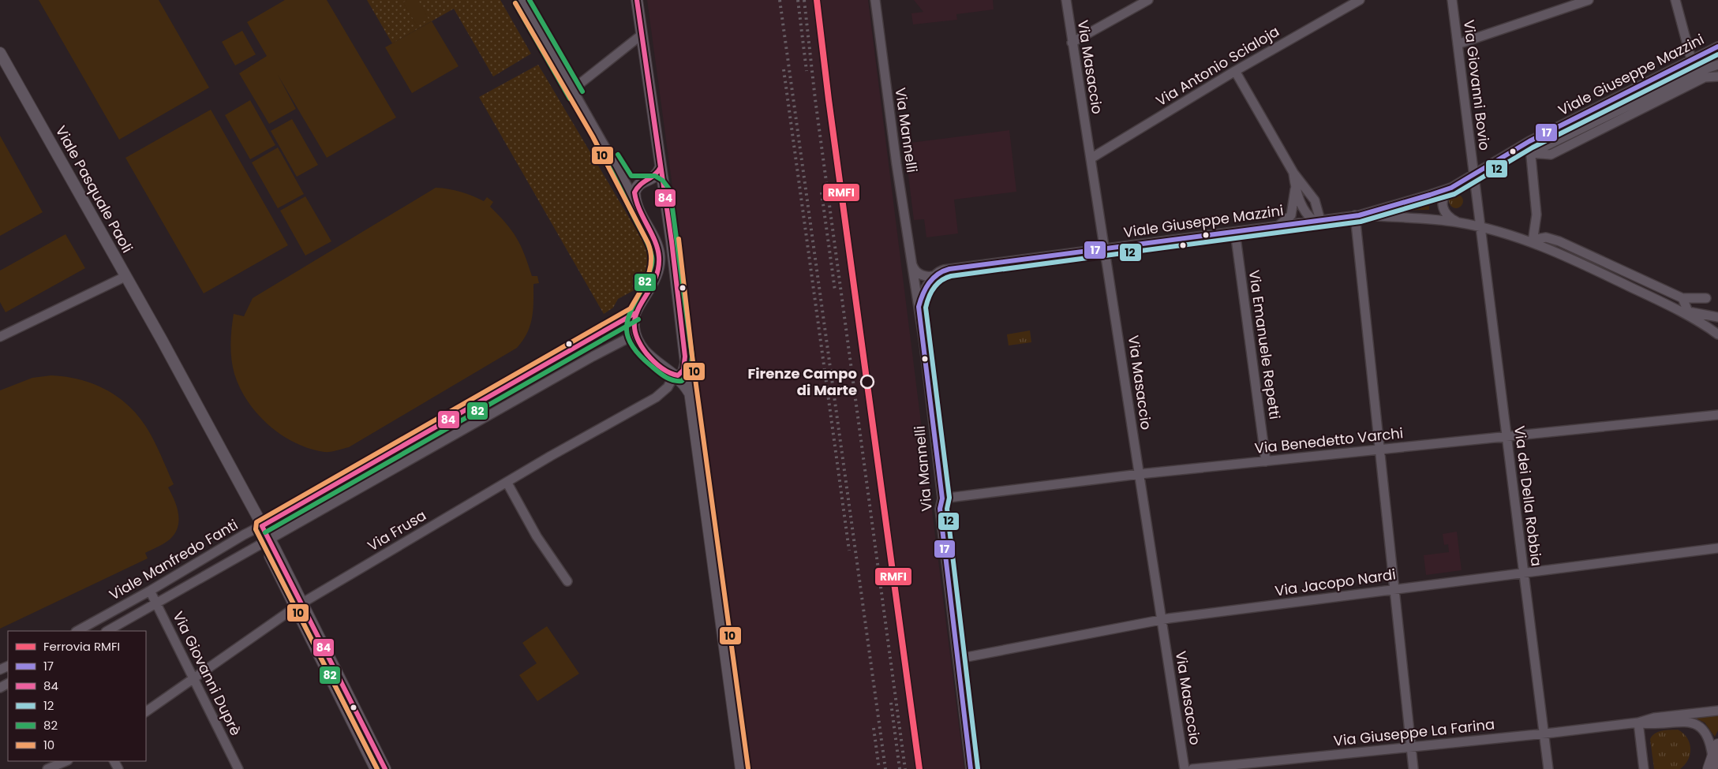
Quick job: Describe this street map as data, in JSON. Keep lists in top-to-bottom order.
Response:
{
  "streets": {
    "street": [
      "Via Antonio Scialoja",
      "Via Masaccio",
      "Viale Giuseppe Mazzini",
      "Via Giovanni Bovio",
      "Via Mannelli",
      "Viale Pasquale Paoli",
      "Via Emanuele Repetti",
      "Via Benedetto Varchi",
      "Via dei Della Robbia",
      "Via Frusa",
      "Viale Manfredo Fanti",
      "Via Jacopo Nardi",
      "Via Giovanni Duprè",
      "Via Giuseppe La Farina"
    ]
  },
  "crossings": [
    ["Via Antonio Scialoja", "Via Masaccio"],
    ["Via Masaccio", "Viale Giuseppe Mazzini"],
    ["Via Masaccio", "Via Benedetto Varchi"],
    ["Via Masaccio", "Via Jacopo Nardi"],
    ["Viale Giuseppe Mazzini", "Via Giovanni Bovio"],
    ["Viale Giuseppe Mazzini", "Via Mannelli"],
    ["Viale Giuseppe Mazzini", "Via Emanuele Repetti"],
    ["Viale Giuseppe Mazzini", "Via dei Della Robbia"],
    ["Via Mannelli", "Via Benedetto Varchi"],
    ["Via Mannelli", "Via Jacopo Nardi"],
    ["Viale Pasquale Paoli", "Via Frusa"],
    ["Viale Pasquale Paoli", "Viale Manfredo Fanti"],
    ["Via Emanuele Repetti", "Via Benedetto Varchi"],
    ["Via Benedetto Varchi", "Via dei Della Robbia"],
    ["Via dei Della Robbia", "Via Jacopo Nardi"],
    ["Via dei Della Robbia", "Via Giuseppe La Farina"],
    ["Via Frusa", "Via Giovanni Duprè"],
    ["Viale Manfredo Fanti", "Via Giovanni Duprè"]
  ],
  "places": ["Firenze Campo di Marte"],
  "lines": [
    "rail line RMFI",
    "transit line 84",
    "transit line 82",
    "transit line 10",
    "transit line 17",
    "transit line 12"
  ],
  "legend": [
    "Ferrovia RMFI",
    "17",
    "84",
    "12",
    "82",
    "10"
  ]
}
